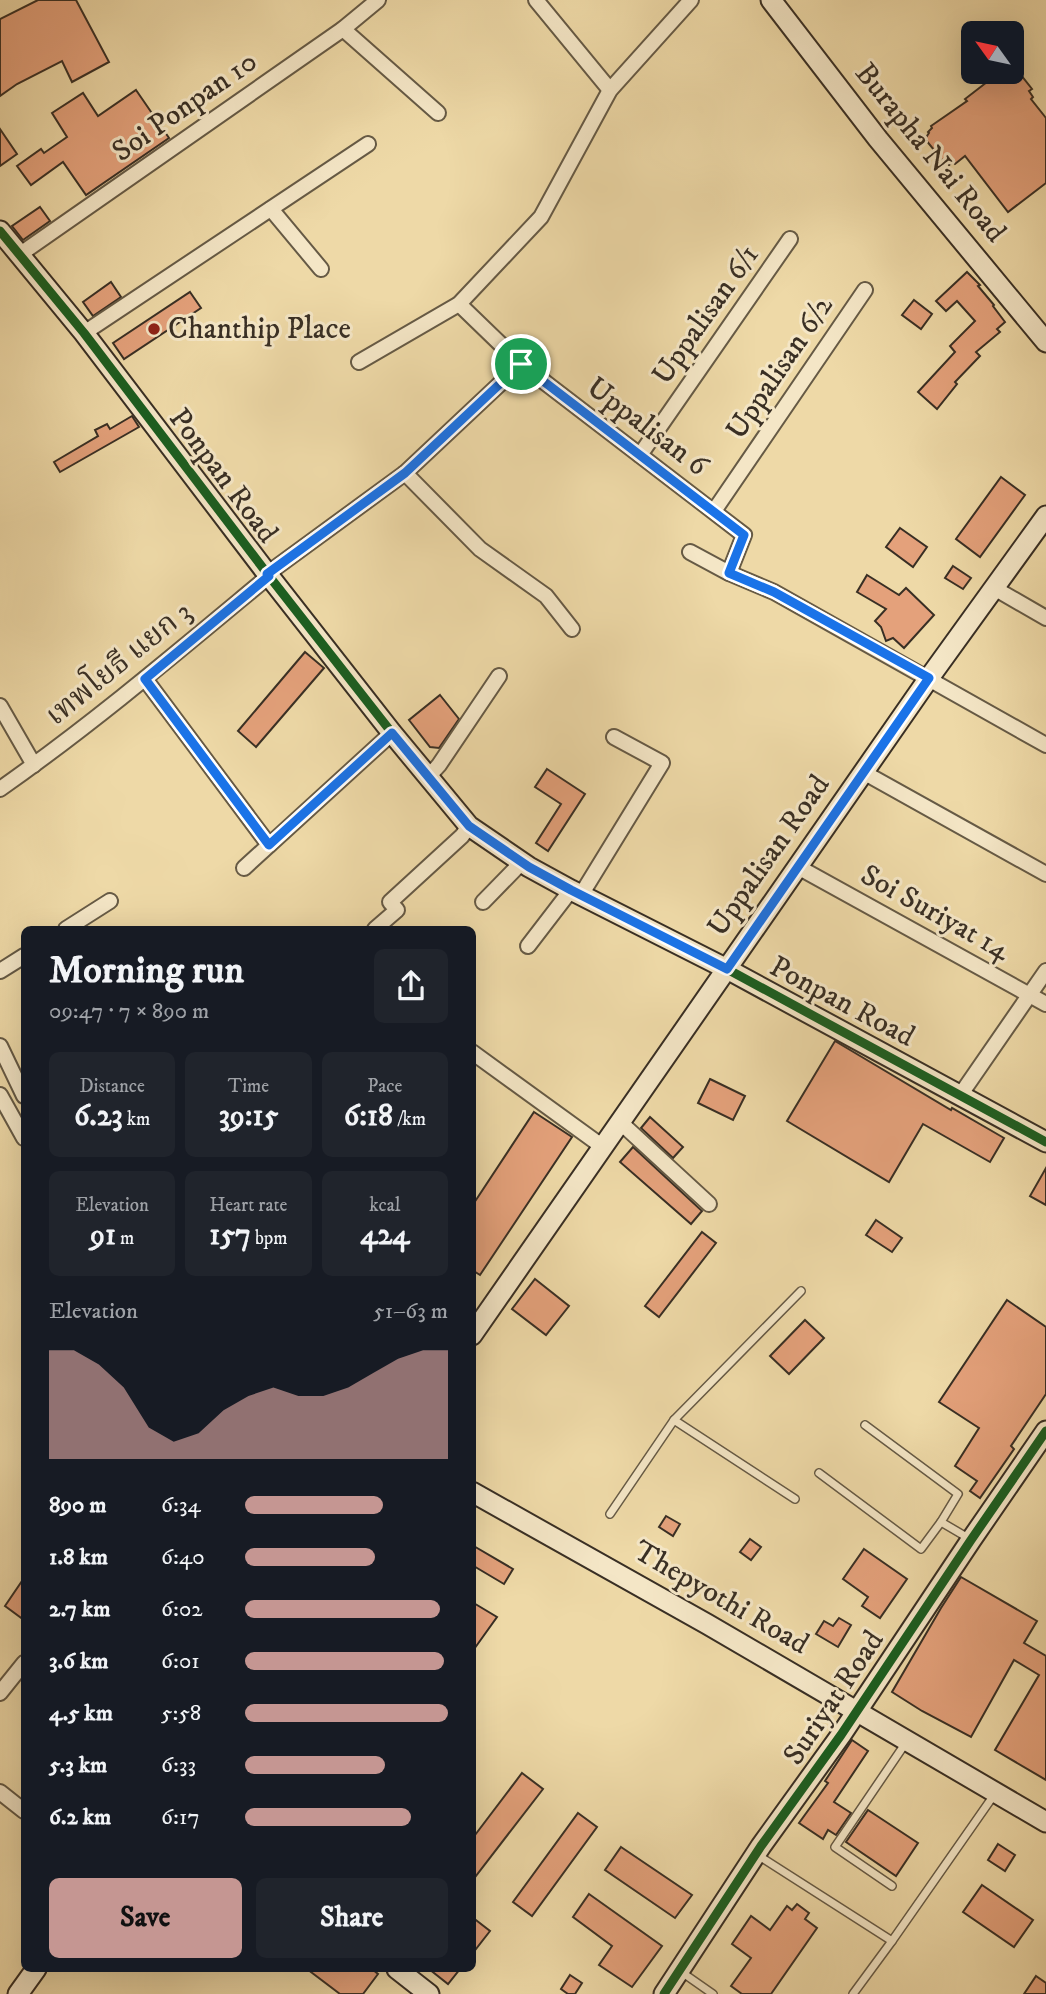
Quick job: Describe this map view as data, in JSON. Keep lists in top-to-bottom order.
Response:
{
  "streets": {
    "street": [
      "Soi Ponpan 10",
      "Burapha Nai Road",
      "Uppalisan 6/1",
      "Uppalisan 6/2",
      "Uppalisan 6",
      "Ponpan Road",
      "เทพโยธี แยก 3",
      "Uppalisan Road",
      "Soi Suriyat 14",
      "Thepyothi Road",
      "Suriyat Road"
    ]
  },
  "crossings": [
    ["Soi Ponpan 10", "Ponpan Road"],
    ["Uppalisan 6/1", "Uppalisan 6"],
    ["Uppalisan 6/2", "Uppalisan 6"],
    ["Uppalisan 6", "เทพโยธี แยก 3"],
    ["Ponpan Road", "เทพโยธี แยก 3"],
    ["Ponpan Road", "Uppalisan Road"],
    ["Uppalisan Road", "Soi Suriyat 14"],
    ["Thepyothi Road", "Suriyat Road"]
  ],
  "places": ["Chanthip Place"],
  "north": "top left",
  "page": {
    "heading": ["Morning run", "09:47 · 7 × 890 m"],
    "stats": [
      ["Distance", "6.23 km"],
      ["Time", "39:15"],
      ["Pace", "6:18 /km"],
      ["Elevation", "91 m"],
      ["Heart rate", "157 bpm"],
      ["kcal", "424"]
    ],
    "chart": ["Elevation", "51–63 m"],
    "list": [
      {
        "name": "890 m",
        "note": "6:34"
      },
      {
        "name": "1.8 km",
        "note": "6:40"
      },
      {
        "name": "2.7 km",
        "note": "6:02"
      },
      {
        "name": "3.6 km",
        "note": "6:01"
      },
      {
        "name": "4.5 km",
        "note": "5:58"
      },
      {
        "name": "5.3 km",
        "note": "6:33"
      },
      {
        "name": "6.2 km",
        "note": "6:17"
      }
    ],
    "buttons": ["Save", "Share"]
  }
}
